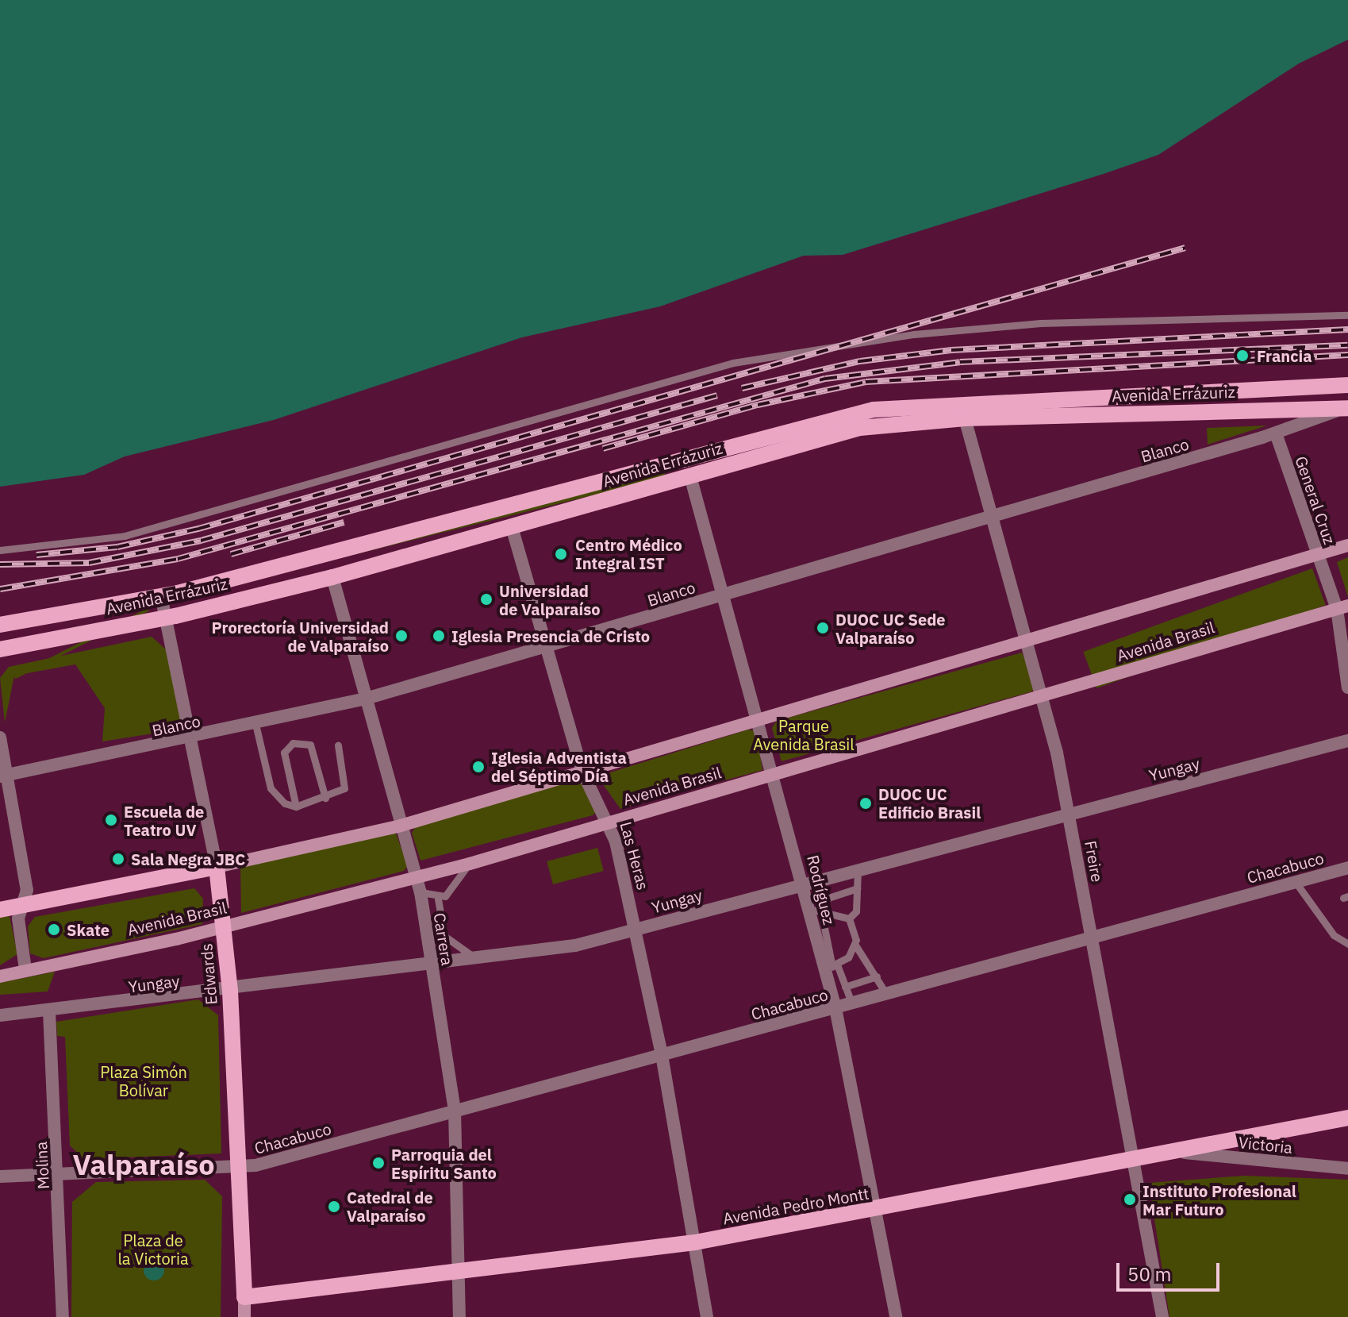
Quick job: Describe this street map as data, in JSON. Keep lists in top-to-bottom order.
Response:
{
  "streets": {
    "main road": [
      "Avenida Errázuriz",
      "Avenida Brasil",
      "Edwards",
      "Avenida Pedro Montt"
    ],
    "street": [
      "Blanco",
      "General Cruz",
      "Yungay",
      "Las Heras",
      "Freire",
      "Chacabuco",
      "Rodríguez",
      "Carrera",
      "Victoria",
      "Molina"
    ]
  },
  "crossings": [
    ["Avenida Errázuriz", "Blanco"],
    ["Avenida Errázuriz", "Las Heras"],
    ["Avenida Errázuriz", "Freire"],
    ["Avenida Errázuriz", "Rodríguez"],
    ["Avenida Errázuriz", "Carrera"],
    ["Avenida Errázuriz", "Edwards"],
    ["Blanco", "General Cruz"],
    ["Blanco", "Las Heras"],
    ["Blanco", "Freire"],
    ["Blanco", "Rodríguez"],
    ["Blanco", "Carrera"],
    ["Blanco", "Edwards"],
    ["General Cruz", "Avenida Brasil"],
    ["Avenida Brasil", "Las Heras"],
    ["Avenida Brasil", "Freire"],
    ["Avenida Brasil", "Rodríguez"],
    ["Avenida Brasil", "Carrera"],
    ["Avenida Brasil", "Edwards"],
    ["Yungay", "Las Heras"],
    ["Yungay", "Freire"],
    ["Yungay", "Rodríguez"],
    ["Yungay", "Carrera"],
    ["Yungay", "Edwards"],
    ["Yungay", "Molina"],
    ["Las Heras", "Chacabuco"],
    ["Las Heras", "Avenida Pedro Montt"],
    ["Freire", "Chacabuco"],
    ["Freire", "Avenida Pedro Montt"],
    ["Chacabuco", "Rodríguez"],
    ["Chacabuco", "Carrera"],
    ["Chacabuco", "Edwards"],
    ["Chacabuco", "Molina"],
    ["Rodríguez", "Avenida Pedro Montt"],
    ["Carrera", "Avenida Pedro Montt"],
    ["Edwards", "Avenida Pedro Montt"],
    ["Victoria", "Avenida Pedro Montt"]
  ],
  "districts": ["Valparaíso"],
  "parks": ["Parque Avenida Brasil", "Plaza Simón Bolívar", "Plaza de la Victoria"],
  "places": [
    "Francia",
    "Centro Médico Integral IST",
    "Universidad de Valparaíso",
    "DUOC UC Sede Valparaíso",
    "Prorectoría Universidad de Valparaíso",
    "Iglesia Presencia de Cristo",
    "Iglesia Adventista del Séptimo Día",
    "DUOC UC Edificio Brasil",
    "Escuela de Teatro UV",
    "Sala Negra JBC",
    "Skate",
    "Parroquia del Espíritu Santo",
    "Instituto Profesional Mar Futuro",
    "Catedral de Valparaíso"
  ],
  "scale_bar": "50 m"
}
